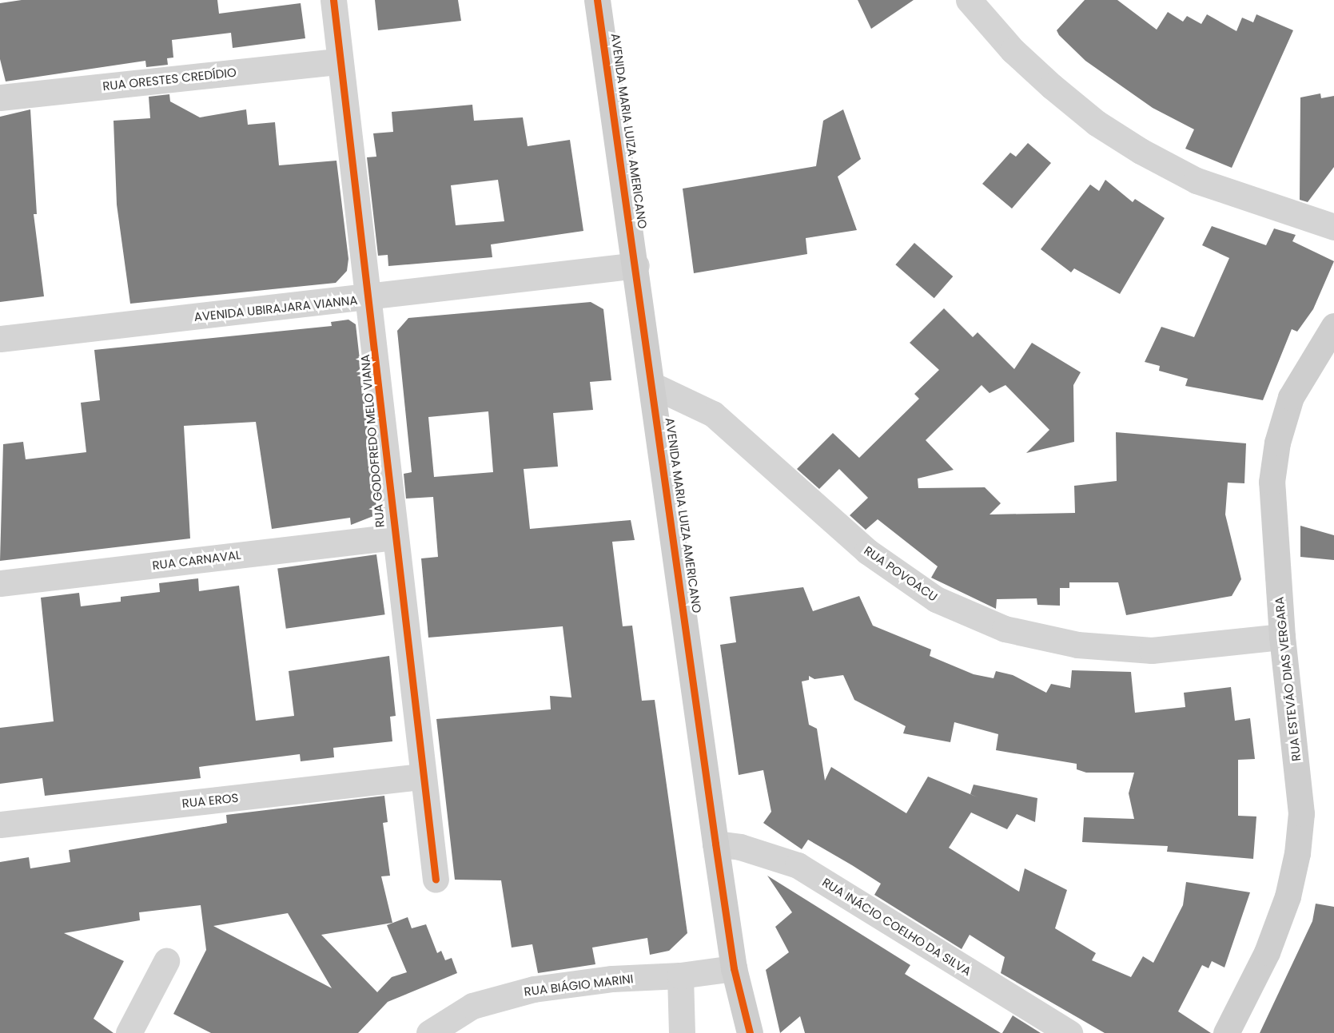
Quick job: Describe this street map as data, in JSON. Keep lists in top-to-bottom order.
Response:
{
  "streets": {
    "main road": ["AVENIDA MARIA LUIZA AMERICANO", "RUA ESTEVÃO DIAS VERGARA"],
    "street": [
      "RUA ORESTES CREDÍDIO",
      "AVENIDA UBIRAJARA VIANNA",
      "RUA GODOFREDO MELO VIANA",
      "RUA CARNAVAL",
      "RUA POVOACU",
      "RUA EROS",
      "RUA INÁCIO COELHO DA SILVA",
      "RUA BIÁGIO MARINI"
    ]
  },
  "crossings": [
    ["RUA ORESTES CREDÍDIO", "RUA GODOFREDO MELO VIANA"],
    ["AVENIDA MARIA LUIZA AMERICANO", "AVENIDA UBIRAJARA VIANNA"],
    ["AVENIDA MARIA LUIZA AMERICANO", "RUA POVOACU"],
    ["AVENIDA MARIA LUIZA AMERICANO", "RUA INÁCIO COELHO DA SILVA"],
    ["AVENIDA MARIA LUIZA AMERICANO", "RUA BIÁGIO MARINI"],
    ["AVENIDA UBIRAJARA VIANNA", "RUA GODOFREDO MELO VIANA"],
    ["RUA GODOFREDO MELO VIANA", "RUA CARNAVAL"],
    ["RUA GODOFREDO MELO VIANA", "RUA EROS"],
    ["RUA POVOACU", "RUA ESTEVÃO DIAS VERGARA"]
  ]
}
